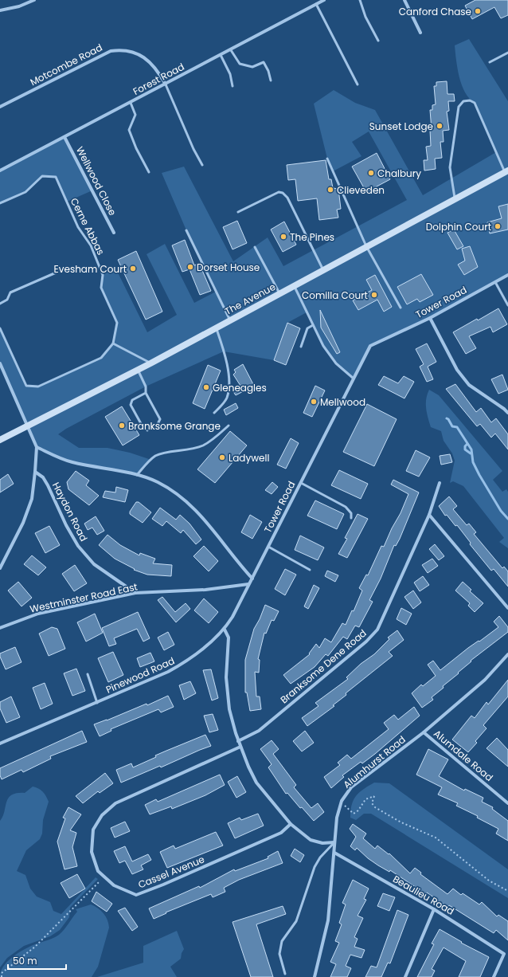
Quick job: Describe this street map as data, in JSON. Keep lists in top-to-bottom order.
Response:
{
  "streets": {
    "main road": ["The Avenue"],
    "street": [
      "Motcombe Road",
      "Forest Road",
      "Wellwood Close",
      "Tower Road",
      "Haydon Road",
      "Westminster Road East",
      "Branksome Dene Road",
      "Pinewood Road",
      "Alumdale Road",
      "Alumhurst Road",
      "Cassel Avenue",
      "Beaulieu Road"
    ],
    "lane": ["Cerne Abbas"]
  },
  "crossings": [
    ["Motcombe Road", "Forest Road"],
    ["Forest Road", "Wellwood Close"],
    ["Tower Road", "Pinewood Road"],
    ["Haydon Road", "Westminster Road East"],
    ["Westminster Road East", "Pinewood Road"],
    ["Alumdale Road", "Alumhurst Road"],
    ["Alumhurst Road", "Beaulieu Road"]
  ],
  "places": [
    "Canford Chase",
    "Sunset Lodge",
    "Chalbury",
    "Clieveden",
    "Dolphin Court",
    "The Pines",
    "Dorset House",
    "Evesham Court",
    "Comilla Court",
    "Gleneagles",
    "Mellwood",
    "Branksome Grange",
    "Ladywell"
  ],
  "scale_bar": "50 m"
}
